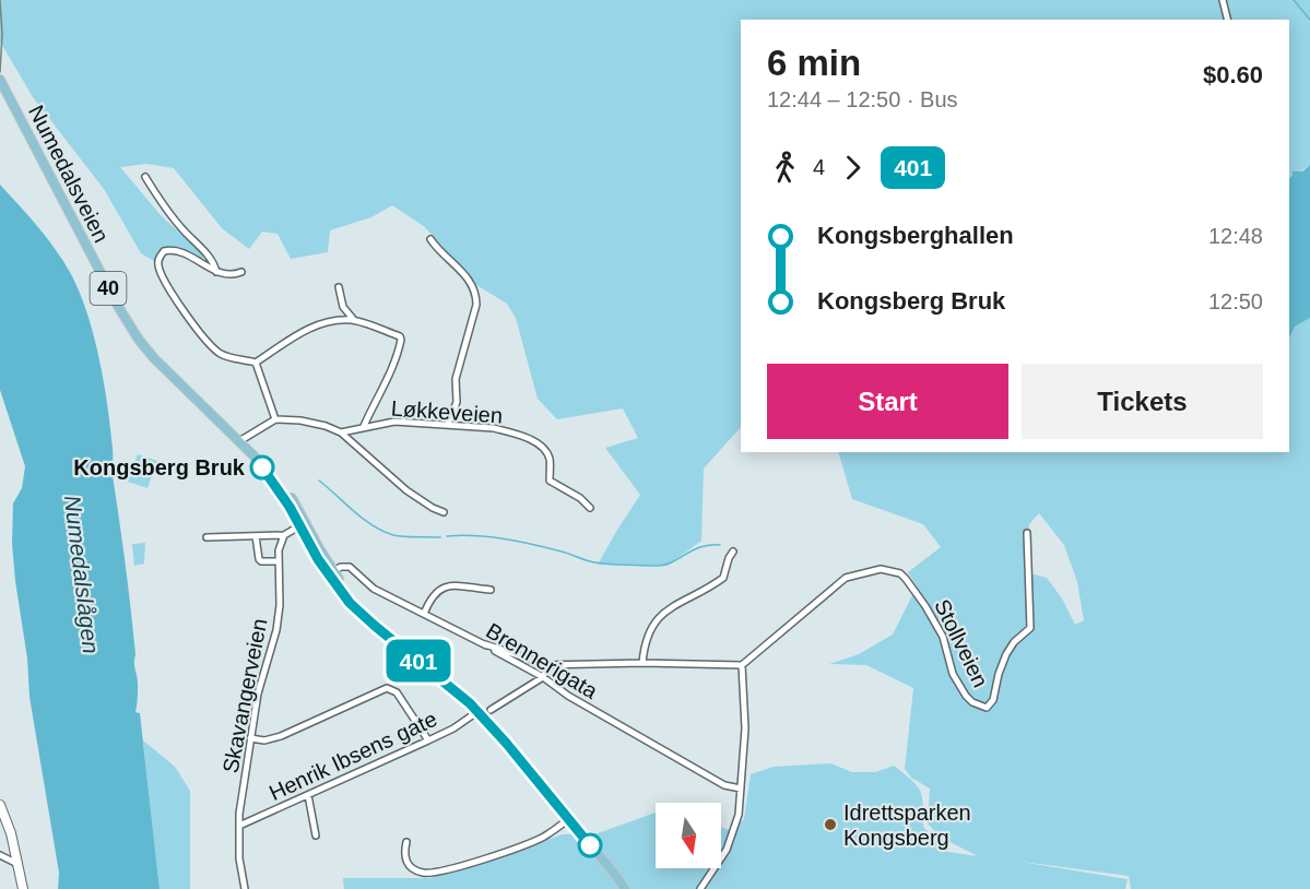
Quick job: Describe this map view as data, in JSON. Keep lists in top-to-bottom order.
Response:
{
  "streets": {
    "main road": ["Numedalsveien", "40"],
    "street": [
      "Løkkeveien",
      "Stollveien",
      "Brennerigata",
      "Skavangerveien",
      "Henrik Ibsens gate"
    ]
  },
  "crossings": [
    ["Numedalsveien", "Brennerigata"],
    ["Numedalsveien", "Henrik Ibsens gate"],
    ["Skavangerveien", "Henrik Ibsens gate"]
  ],
  "water": ["Numedalslågen"],
  "places": ["Kongsberg Bruk", "Idrettsparken Kongsberg"],
  "lines": ["bus line 401"],
  "north": "bottom",
  "page": {
    "on_map": "401",
    "heading": ["6 min", "12:44 – 12:50 · Bus", "$0.60"],
    "legs": ["4", "401"],
    "list": [
      {
        "name": "Kongsberghallen",
        "value": "12:48"
      },
      {
        "name": "Kongsberg Bruk",
        "value": "12:50"
      }
    ],
    "buttons": ["Start", "Tickets"]
  }
}
